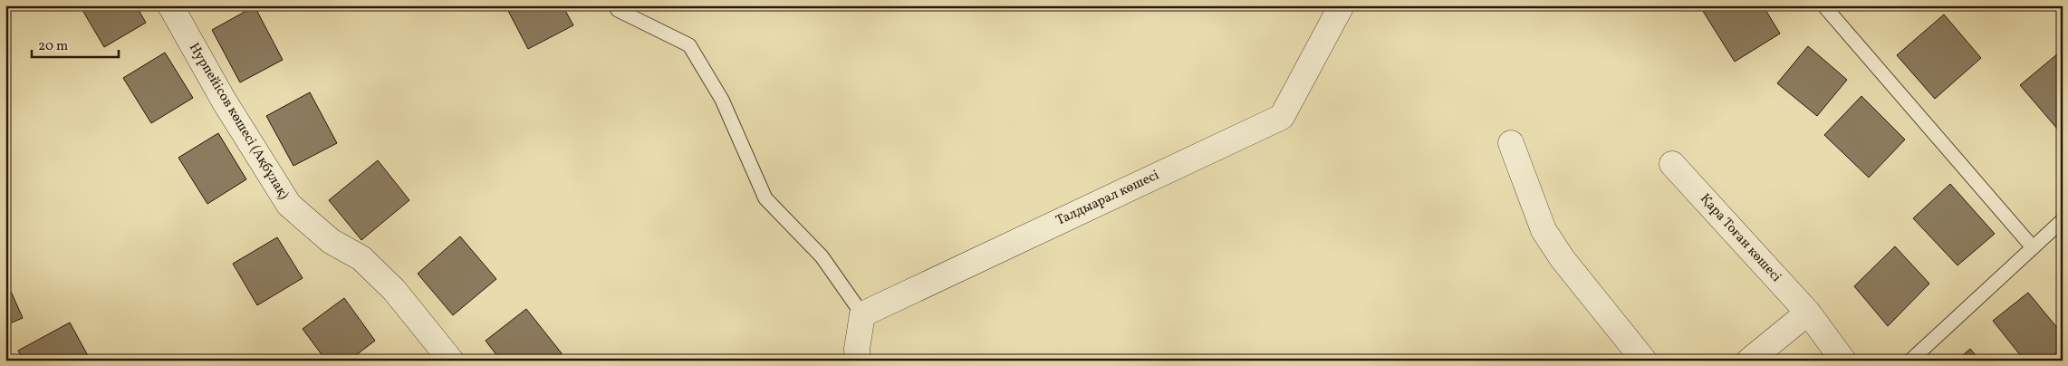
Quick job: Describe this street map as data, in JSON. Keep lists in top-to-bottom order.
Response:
{
  "streets": {
    "street": ["Нурпейісов көшесі (Ақбұлақ)", "Талдыарал көшесі", "Қара Тоған көшесі"]
  },
  "scale_bar": "20 m"
}
